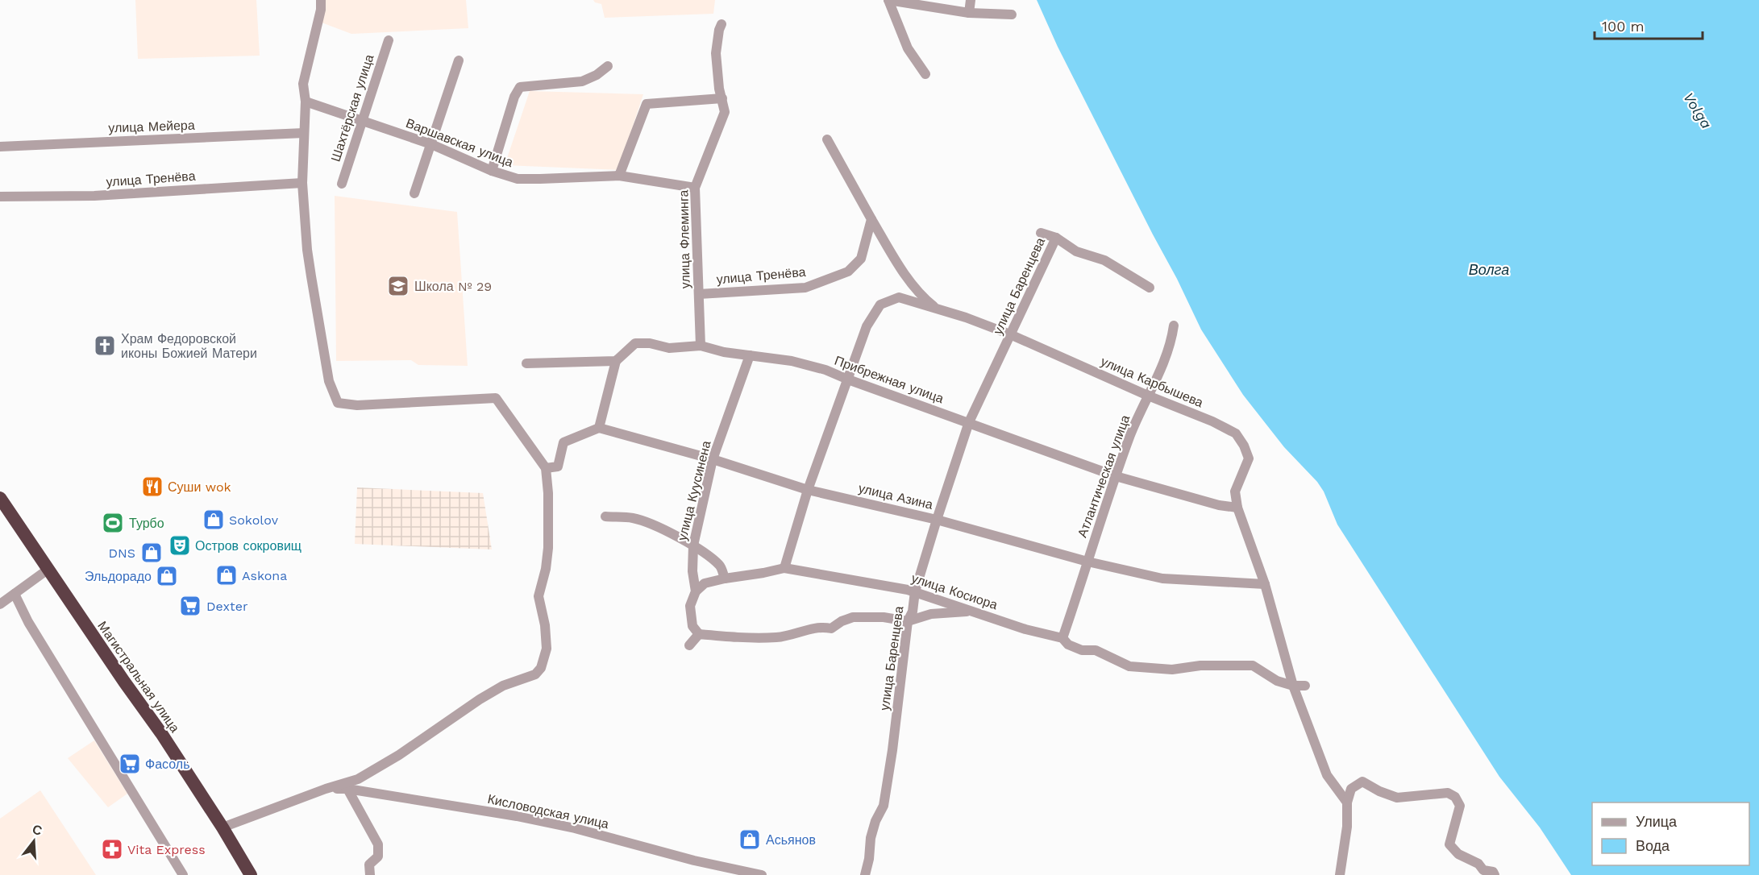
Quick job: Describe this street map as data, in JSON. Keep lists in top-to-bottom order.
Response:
{
  "streets": {
    "highway": ["Магистральная улица"],
    "street": [
      "Шахтёрская улица",
      "улица Мейера",
      "Варшавская улица",
      "улица Тренёва",
      "улица Флеминга",
      "улица Баренцева",
      "Прибрежная улица",
      "улица Карбышева",
      "Атлантическая улица",
      "улица Куусинена",
      "улица Азина",
      "улица Косиора",
      "Кисловодская улица"
    ]
  },
  "crossings": [
    ["Шахтёрская улица", "Варшавская улица"],
    ["Варшавская улица", "улица Флеминга"],
    ["улица Тренёва", "улица Флеминга"],
    ["улица Флеминга", "Прибрежная улица"],
    ["улица Баренцева", "Прибрежная улица"],
    ["улица Баренцева", "улица Карбышева"],
    ["улица Баренцева", "улица Азина"],
    ["улица Баренцева", "улица Косиора"],
    ["Прибрежная улица", "улица Карбышева"],
    ["Прибрежная улица", "Атлантическая улица"],
    ["Прибрежная улица", "улица Куусинена"],
    ["улица Карбышева", "Атлантическая улица"],
    ["улица Карбышева", "улица Азина"],
    ["улица Карбышева", "улица Косиора"],
    ["Атлантическая улица", "улица Азина"],
    ["Атлантическая улица", "улица Косиора"],
    ["улица Куусинена", "улица Азина"],
    ["улица Куусинена", "улица Косиора"]
  ],
  "water": ["Volga", "Волга"],
  "places": {
    "school or university": ["Школа № 29"],
    "church": ["Храм Федоровской иконы Божией Матери"],
    "restaurant": ["Суши wok"],
    "shop": [
      "Sokolov",
      "DNS",
      "Askona",
      "Эльдорадо",
      "Асьянов"
    ],
    "sports": ["Турбо"],
    "theatre": ["Остров сокровищ"],
    "supermarket": ["Dexter", "Фасоль"],
    "pharmacy": ["Vita Express"]
  },
  "legend": ["Улица", "Вода"],
  "scale_bar": "100 m",
  "north": "top"
}
